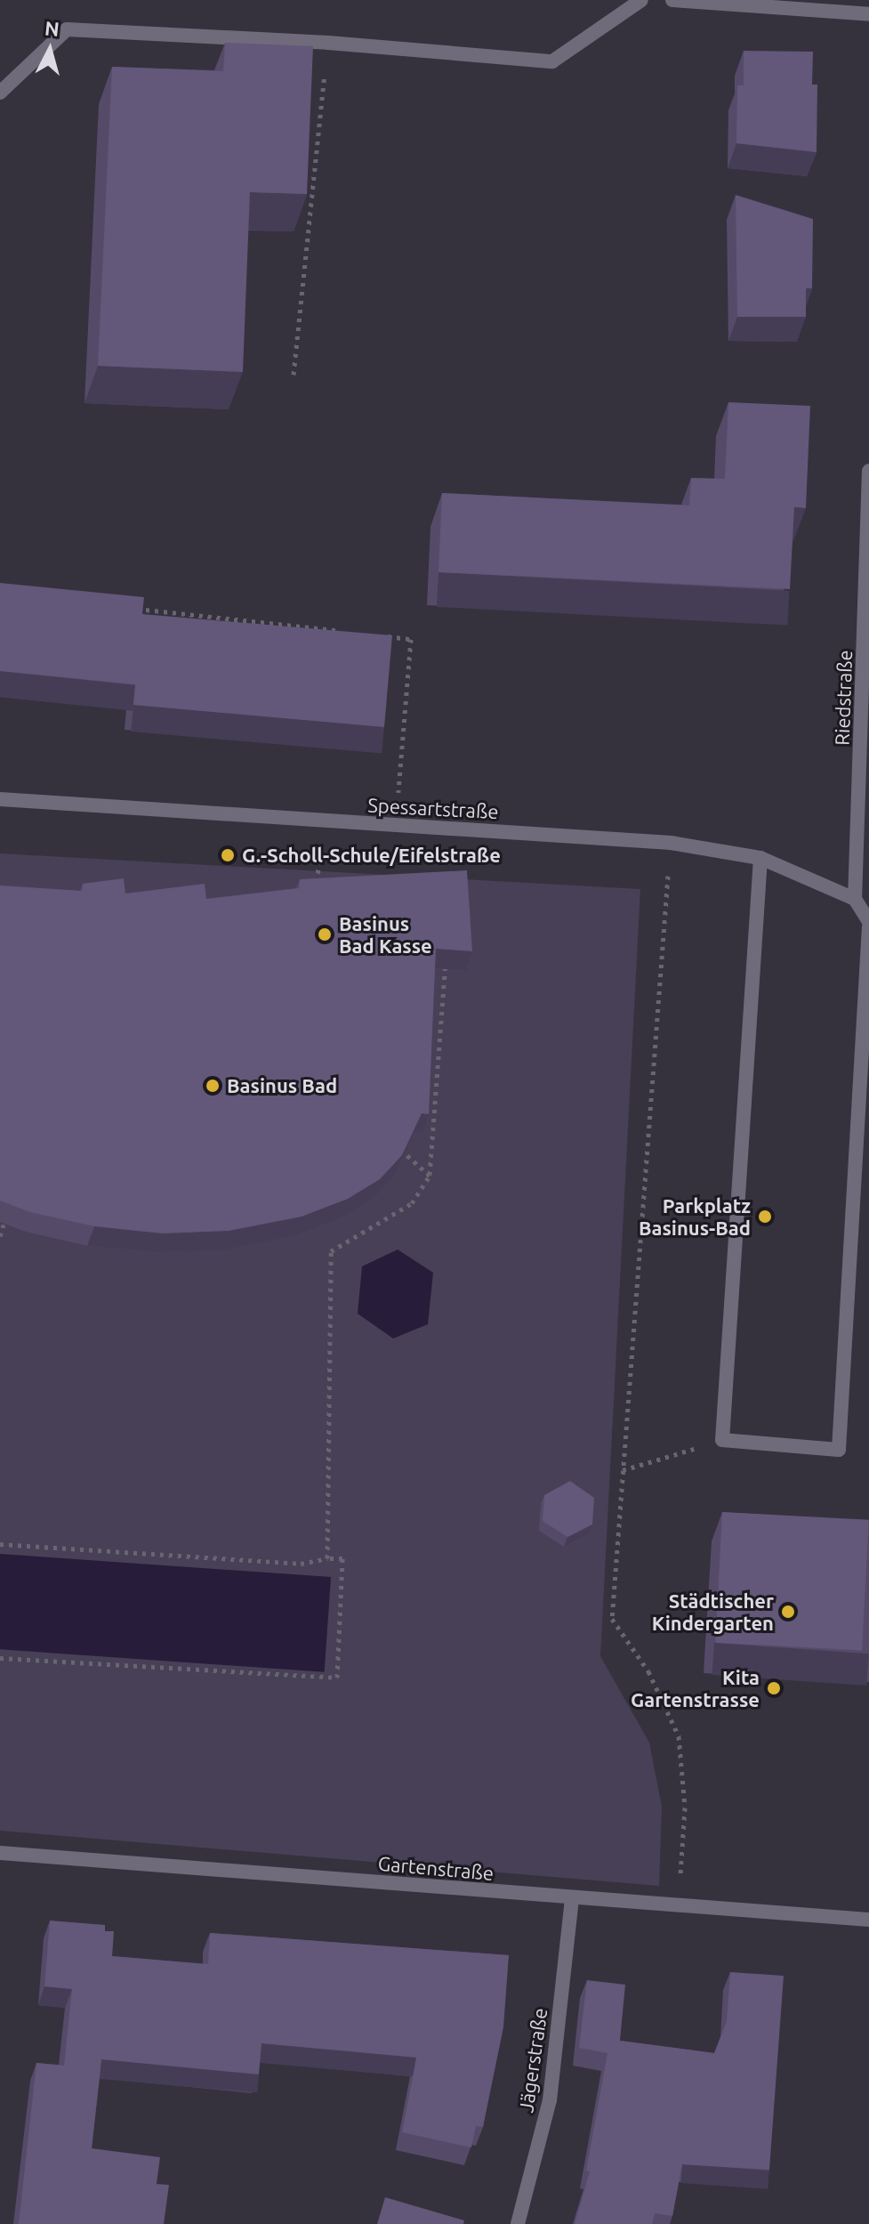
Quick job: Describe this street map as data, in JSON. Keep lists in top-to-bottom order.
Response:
{
  "streets": {
    "street": [
      "Riedstraße",
      "Spessartstraße",
      "Gartenstraße",
      "Jägerstraße"
    ]
  },
  "crossings": [
    ["Riedstraße", "Spessartstraße"],
    ["Gartenstraße", "Jägerstraße"]
  ],
  "places": [
    "G.-Scholl-Schule/Eifelstraße",
    "Basinus Bad Kasse",
    "Basinus Bad",
    "Parkplatz Basinus-Bad",
    "Städtischer Kindergarten",
    "Kita Gartenstrasse"
  ],
  "north": "top"
}
